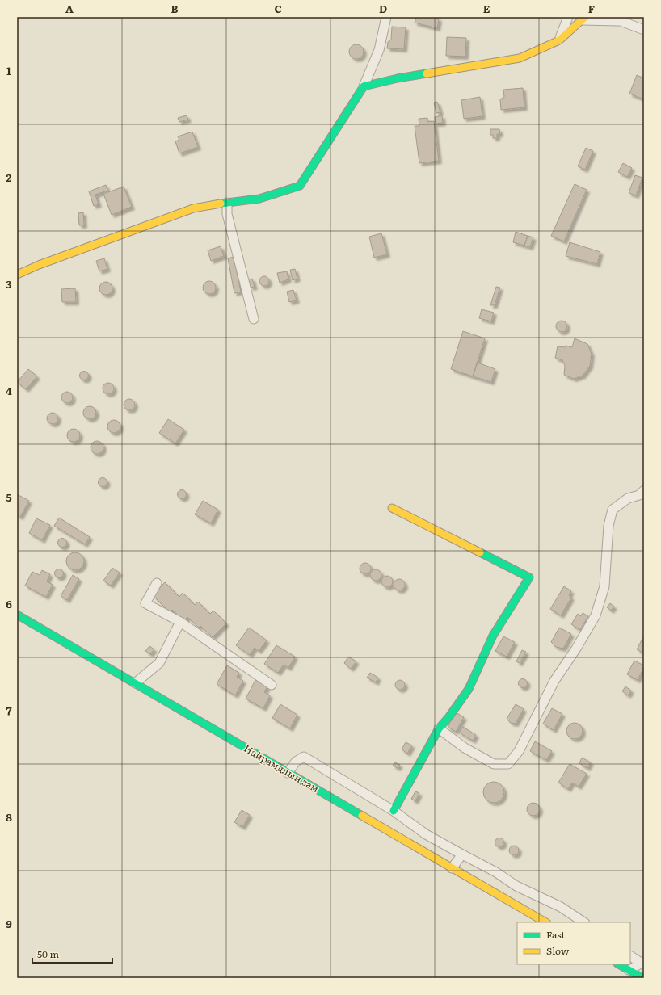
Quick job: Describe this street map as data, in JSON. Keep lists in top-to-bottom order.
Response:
{
  "streets": {
    "street": ["Найрамдлын зам"]
  },
  "legend": ["Fast", "Slow"],
  "scale_bar": "50 m",
  "grid": {
    "columns": [
      "A",
      "B",
      "C",
      "D",
      "E",
      "F"
    ],
    "rows": [
      "1",
      "2",
      "3",
      "4",
      "5",
      "6",
      "7",
      "8",
      "9"
    ]
  }
}
